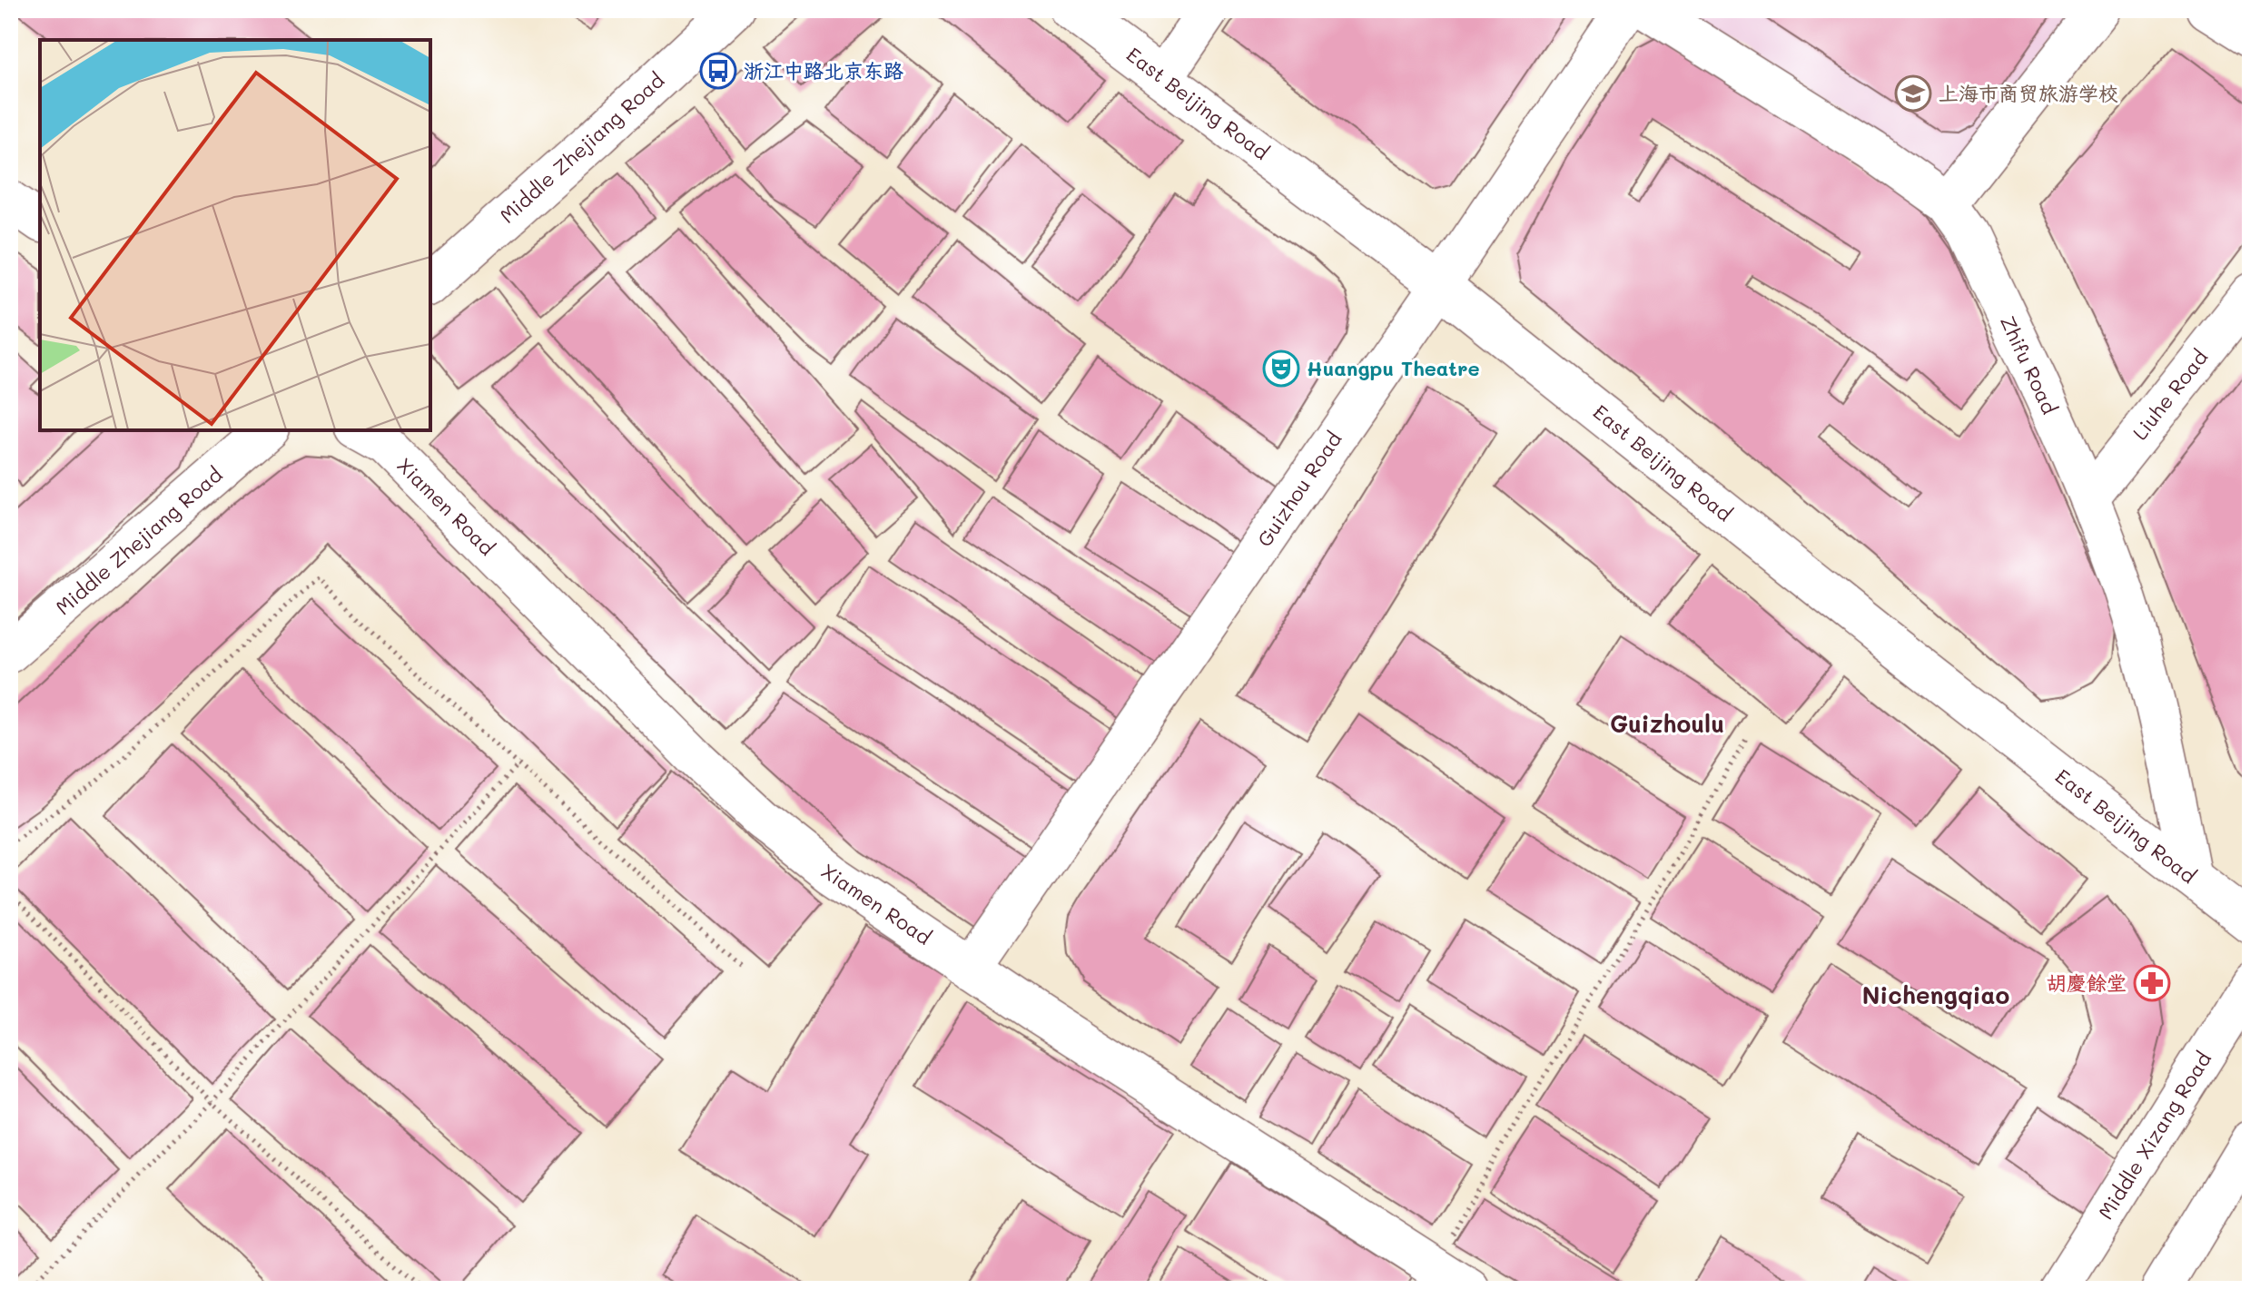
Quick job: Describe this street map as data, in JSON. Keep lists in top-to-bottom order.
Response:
{
  "streets": {
    "street": [
      "East Beijing Road",
      "Middle Zhejiang Road",
      "Zhifu Road",
      "Liuhe Road",
      "Guizhou Road",
      "Xiamen Road",
      "Middle Xizang Road"
    ]
  },
  "crossings": [
    ["East Beijing Road", "Zhifu Road"],
    ["East Beijing Road", "Guizhou Road"],
    ["Zhifu Road", "Liuhe Road"],
    ["Guizhou Road", "Xiamen Road"]
  ],
  "districts": ["Guizhoulu", "Nichengqiao"],
  "places": {
    "bus stop": ["浙江中路北京东路"],
    "school or university": ["上海市商贸旅游学校"],
    "theatre": ["Huangpu Theatre"],
    "pharmacy": ["胡慶餘堂"]
  }
}
